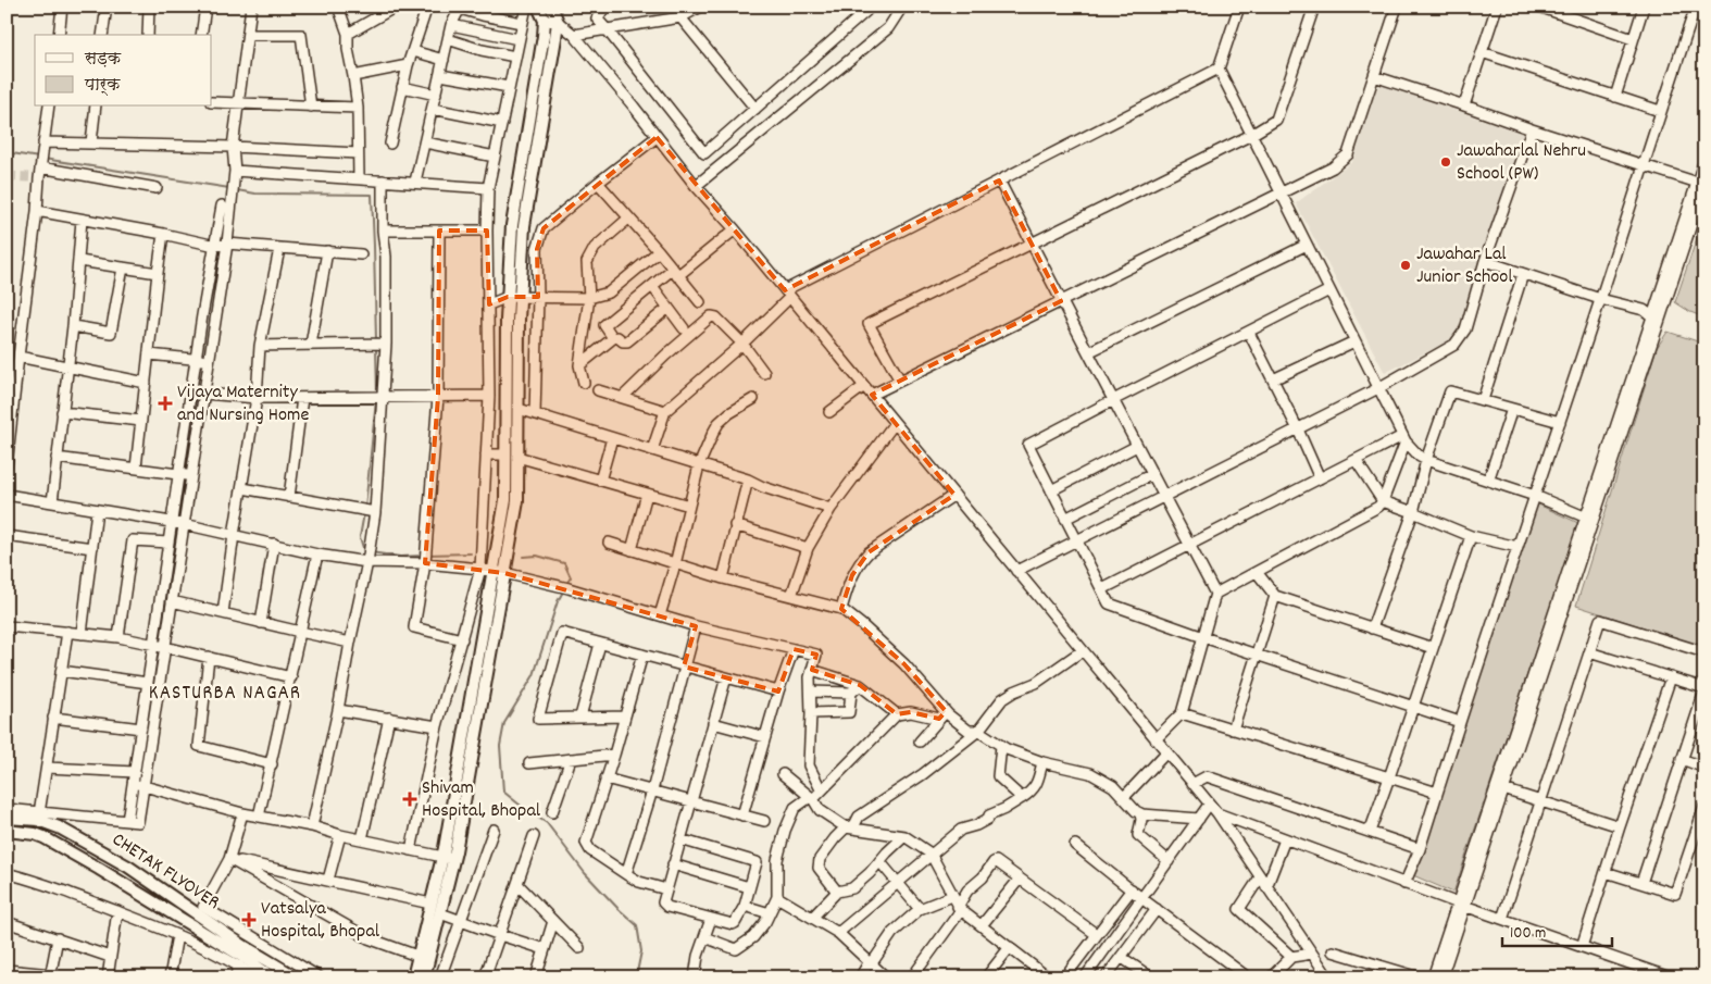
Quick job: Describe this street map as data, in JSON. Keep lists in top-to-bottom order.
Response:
{
  "streets": {
    "main road": ["CHETAK FLYOVER"]
  },
  "districts": ["KASTURBA NAGAR"],
  "places": {
    "other": ["Jawaharlal Nehru School (PW)", "Jawahar Lal Junior School"],
    "health": ["Vijaya Maternity and Nursing Home", "Shivam Hospital, Bhopal", "Vatsalya Hospital, Bhopal"]
  },
  "legend": ["सड़क", "पार्क"],
  "scale_bar": "100 m"
}
